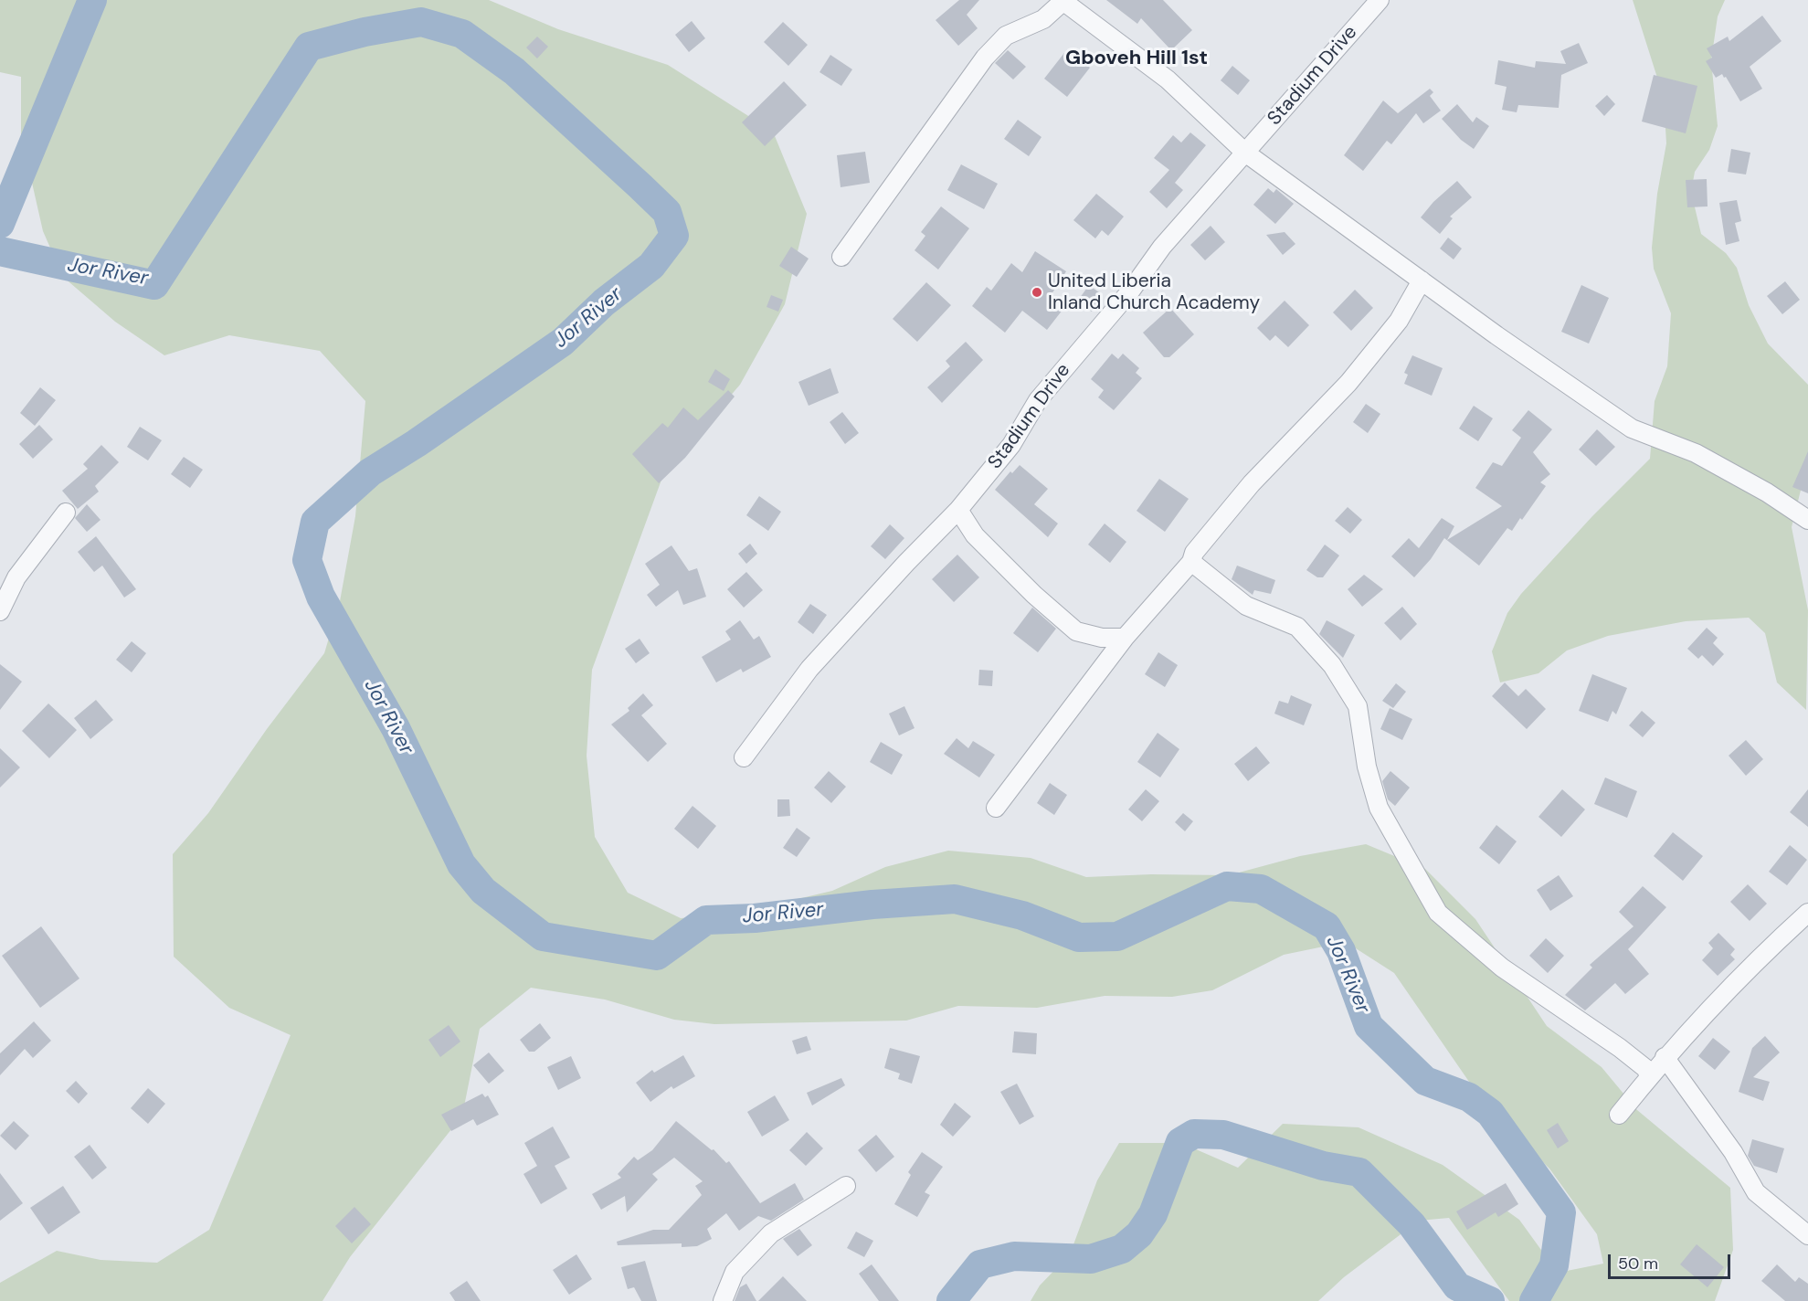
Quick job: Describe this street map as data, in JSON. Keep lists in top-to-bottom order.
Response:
{
  "streets": {
    "street": ["Stadium Drive"]
  },
  "districts": ["Gboveh Hill 1st"],
  "water": ["Jor River"],
  "places": ["United Liberia Inland Church Academy"],
  "scale_bar": "50 m"
}
